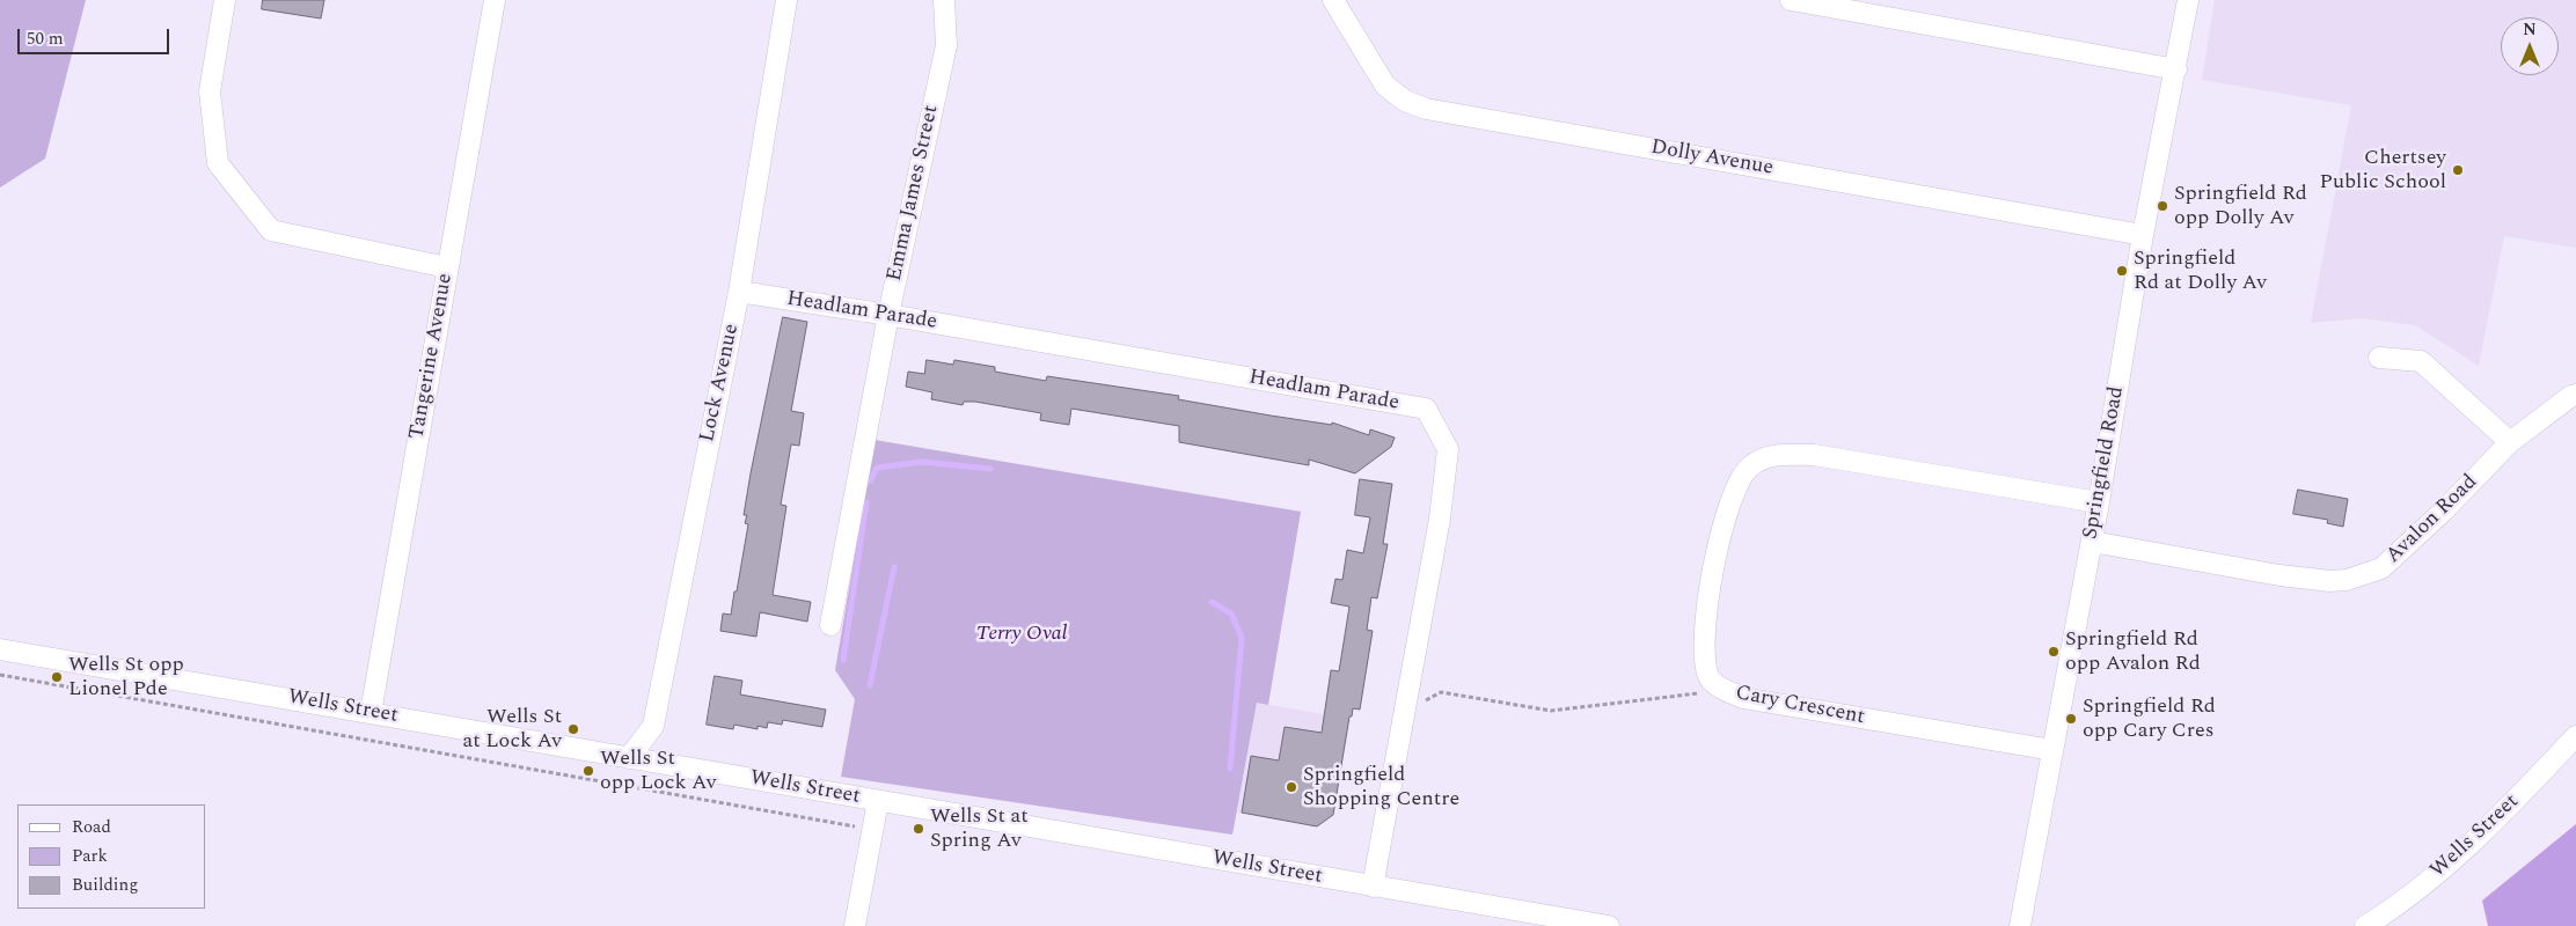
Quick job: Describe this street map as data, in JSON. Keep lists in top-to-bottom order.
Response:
{
  "streets": {
    "street": [
      "Dolly Avenue",
      "Emma James Street",
      "Headlam Parade",
      "Tangerine Avenue",
      "Lock Avenue",
      "Springfield Road",
      "Avalon Road",
      "Cary Crescent",
      "Wells Street"
    ]
  },
  "crossings": [
    ["Dolly Avenue", "Springfield Road"],
    ["Emma James Street", "Headlam Parade"],
    ["Headlam Parade", "Lock Avenue"],
    ["Headlam Parade", "Wells Street"],
    ["Tangerine Avenue", "Wells Street"],
    ["Lock Avenue", "Wells Street"],
    ["Springfield Road", "Avalon Road"],
    ["Springfield Road", "Cary Crescent"]
  ],
  "parks": ["Terry Oval"],
  "places": [
    "Chertsey Public School",
    "Springfield Rd opp Dolly Av",
    "Springfield Rd at Dolly Av",
    "Springfield Rd opp Avalon Rd",
    "Wells St opp Lionel Pde",
    "Springfield Rd opp Cary Cres",
    "Wells St at Lock Av",
    "Wells St opp Lock Av",
    "Springfield Shopping Centre",
    "Wells St at Spring Av"
  ],
  "legend": ["Road", "Park", "Building"],
  "scale_bar": "50 m",
  "north": "top"
}
